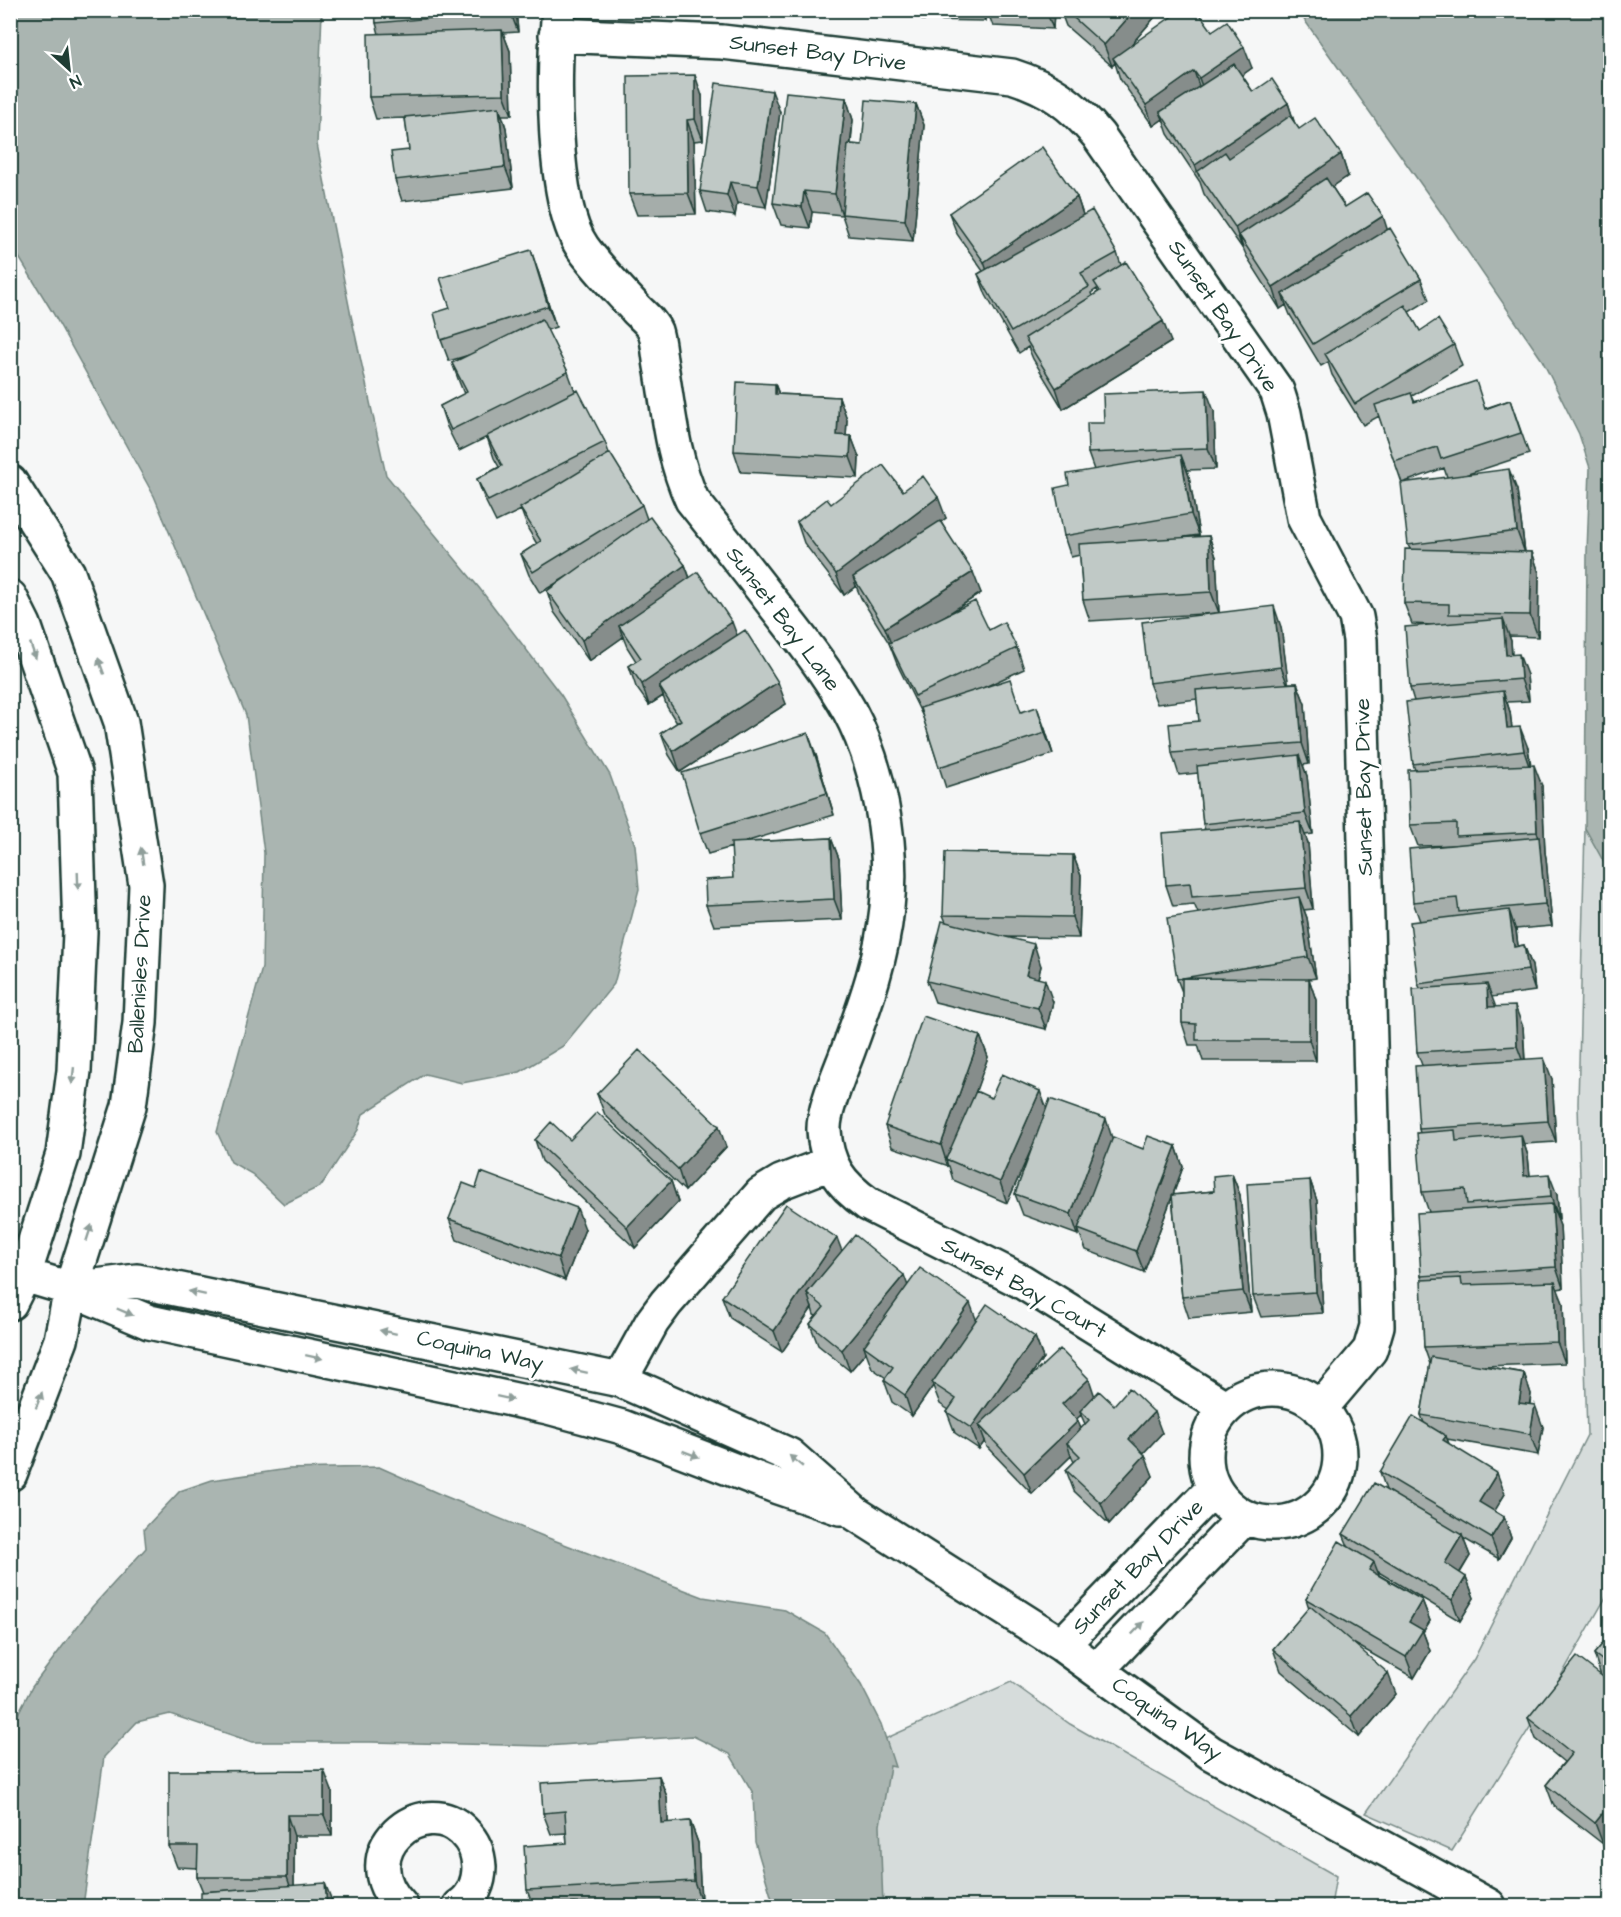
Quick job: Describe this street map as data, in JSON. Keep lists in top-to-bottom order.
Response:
{
  "streets": {
    "street": [
      "Sunset Bay Drive",
      "Sunset Bay Lane",
      "Ballenisles Drive",
      "Sunset Bay Court",
      "Coquina Way"
    ]
  },
  "crossings": [
    ["Sunset Bay Drive", "Sunset Bay Lane"],
    ["Sunset Bay Drive", "Sunset Bay Court"],
    ["Sunset Bay Drive", "Coquina Way"],
    ["Sunset Bay Lane", "Sunset Bay Court"],
    ["Ballenisles Drive", "Coquina Way"]
  ],
  "north": "bottom right"
}
